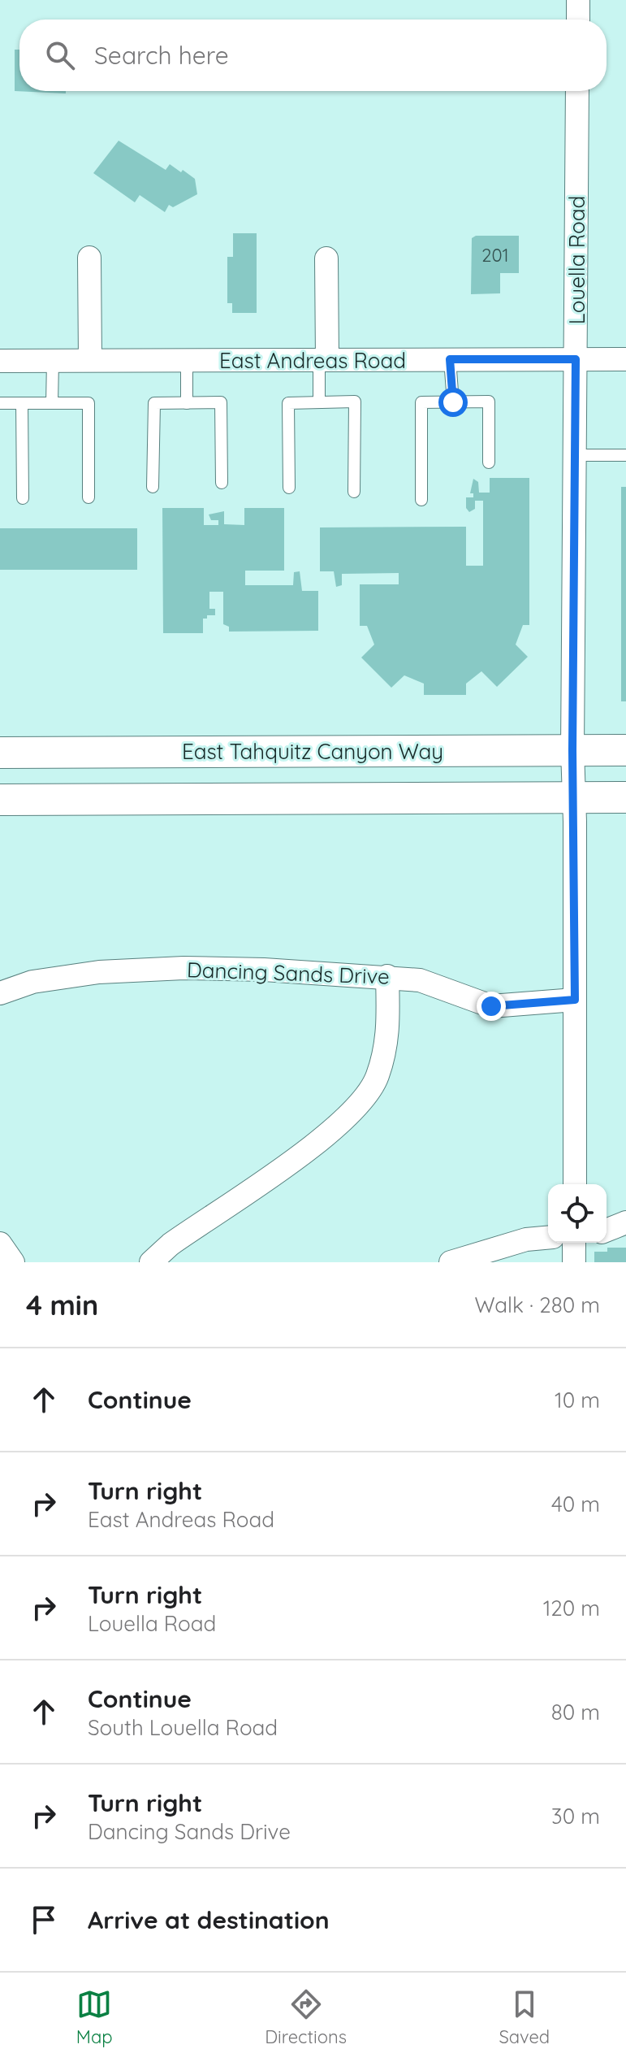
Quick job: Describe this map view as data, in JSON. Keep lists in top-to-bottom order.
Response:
{
  "streets": {
    "main road": ["East Tahquitz Canyon Way"],
    "street": ["Louella Road", "East Andreas Road", "Dancing Sands Drive"]
  },
  "crossings": [
    ["Louella Road", "East Andreas Road"],
    ["Louella Road", "East Tahquitz Canyon Way"],
    ["Louella Road", "Dancing Sands Drive"]
  ],
  "house_numbers": ["201"],
  "page": {
    "search": "Search here",
    "heading": ["4 min", "Walk · 280 m"],
    "list": [
      ["Continue", "10 m"],
      ["Turn right", "East Andreas Road", "40 m"],
      ["Turn right", "Louella Road", "120 m"],
      ["Continue", "South Louella Road", "80 m"],
      ["Turn right", "Dancing Sands Drive", "30 m"],
      "Arrive at destination"
    ],
    "nav": ["Map", "Directions", "Saved"]
  }
}
